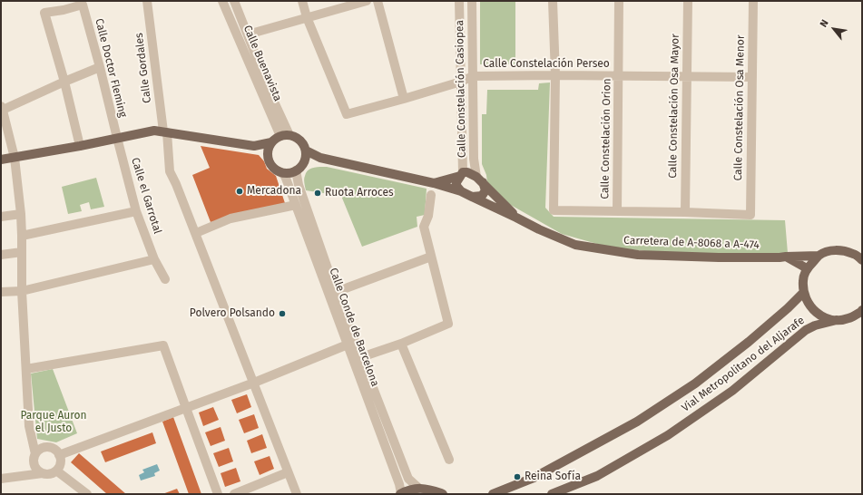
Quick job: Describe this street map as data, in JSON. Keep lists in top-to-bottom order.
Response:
{
  "streets": {
    "main road": ["Carretera de A-8068 a A-474", "Vial Metropolitano del Aljarafe"],
    "street": [
      "Calle Buenavista",
      "Calle Constelación Perseo",
      "Calle Doctor Fleming",
      "Calle Gordales",
      "Calle Constelación Casiopea",
      "Calle Constelación Osa Mayor",
      "Calle Constelación Osa Menor",
      "Calle Constelación Orion",
      "Calle el Garrotal",
      "Calle Conde de Barcelona"
    ]
  },
  "crossings": [
    ["Calle Buenavista", "Calle Conde de Barcelona"],
    ["Calle Constelación Perseo", "Calle Constelación Casiopea"],
    ["Calle Constelación Perseo", "Calle Constelación Osa Mayor"],
    ["Calle Constelación Perseo", "Calle Constelación Osa Menor"],
    ["Calle Constelación Perseo", "Calle Constelación Orion"],
    ["Calle Doctor Fleming", "Calle el Garrotal"],
    ["Calle Constelación Casiopea", "Carretera de A-8068 a A-474"],
    ["Calle Constelación Osa Mayor", "Calle Constelación Osa Menor"]
  ],
  "parks": ["Parque Auron el Justo"],
  "places": [
    "Mercadona",
    "Ruota Arroces",
    "Polvero Polsando",
    "Reina Sofía"
  ],
  "north": "top left"
}
